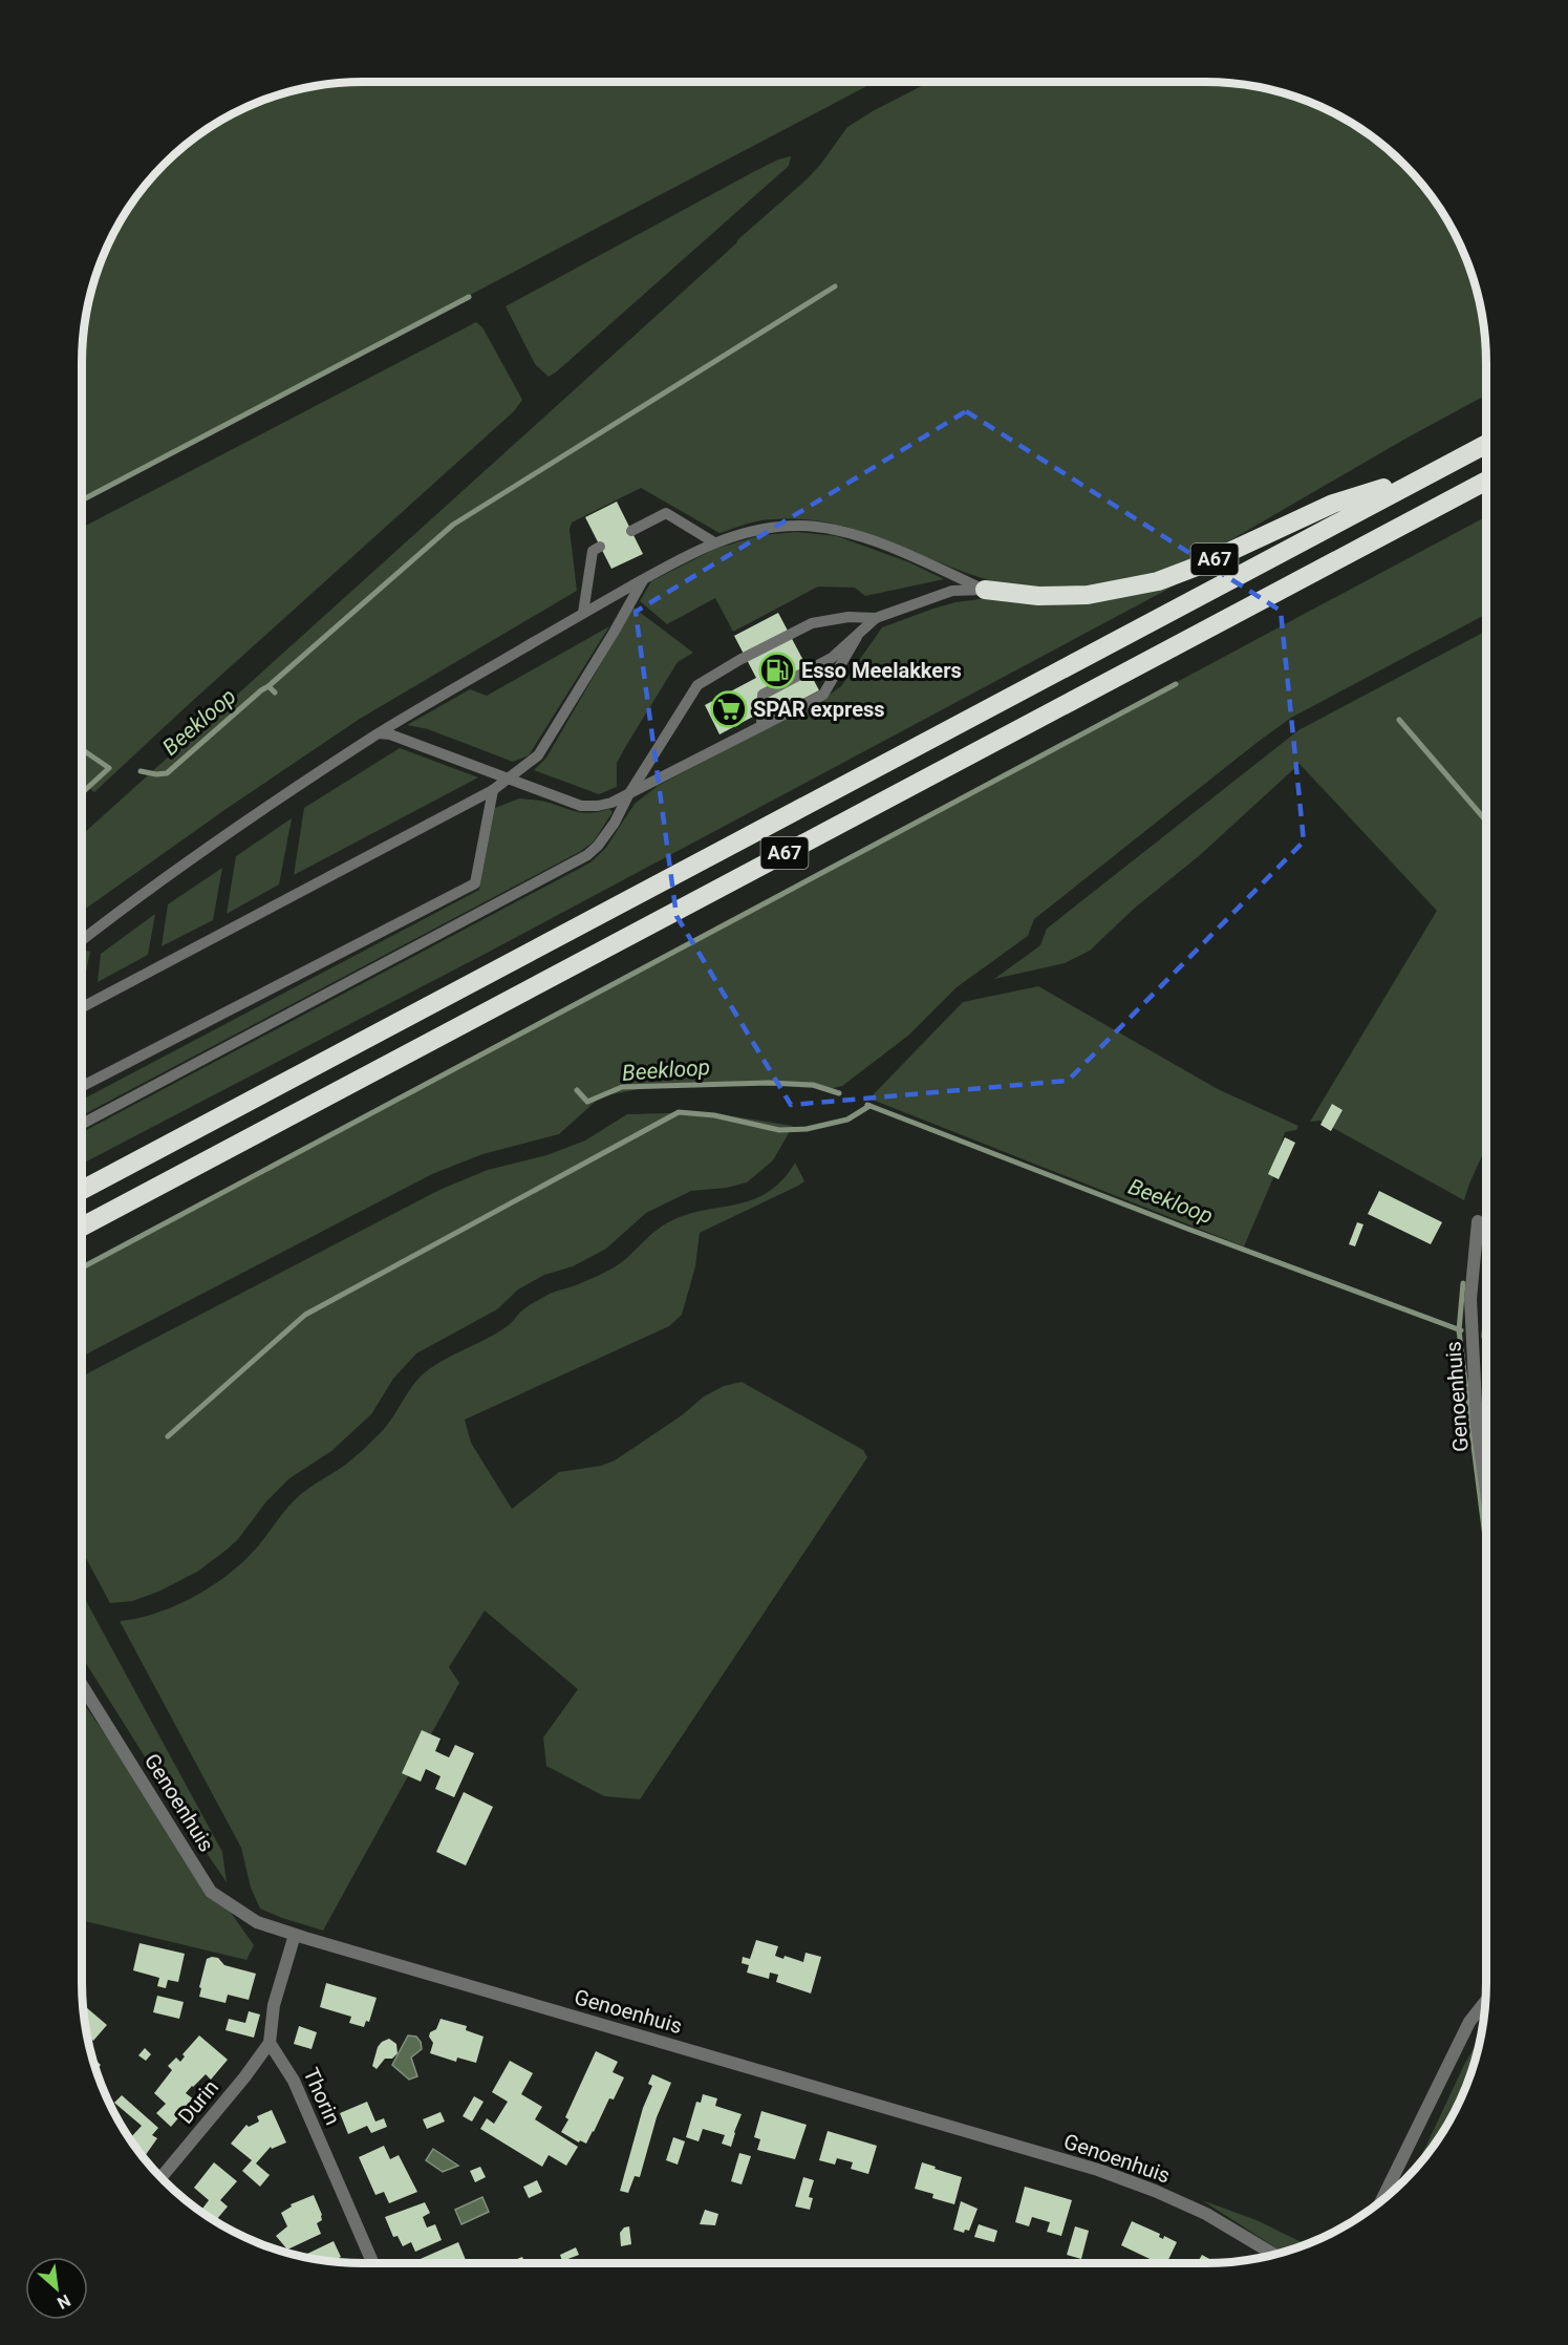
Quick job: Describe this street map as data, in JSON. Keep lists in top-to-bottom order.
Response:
{
  "streets": {
    "highway": ["A67"],
    "street": ["Genoenhuis", "Thorin", "Durin"]
  },
  "crossings": [
    ["Thorin", "Durin"]
  ],
  "water": ["Beekloop"],
  "places": {
    "fuel station": ["Esso Meelakkers"],
    "supermarket": ["SPAR express"]
  },
  "north": "bottom right"
}
